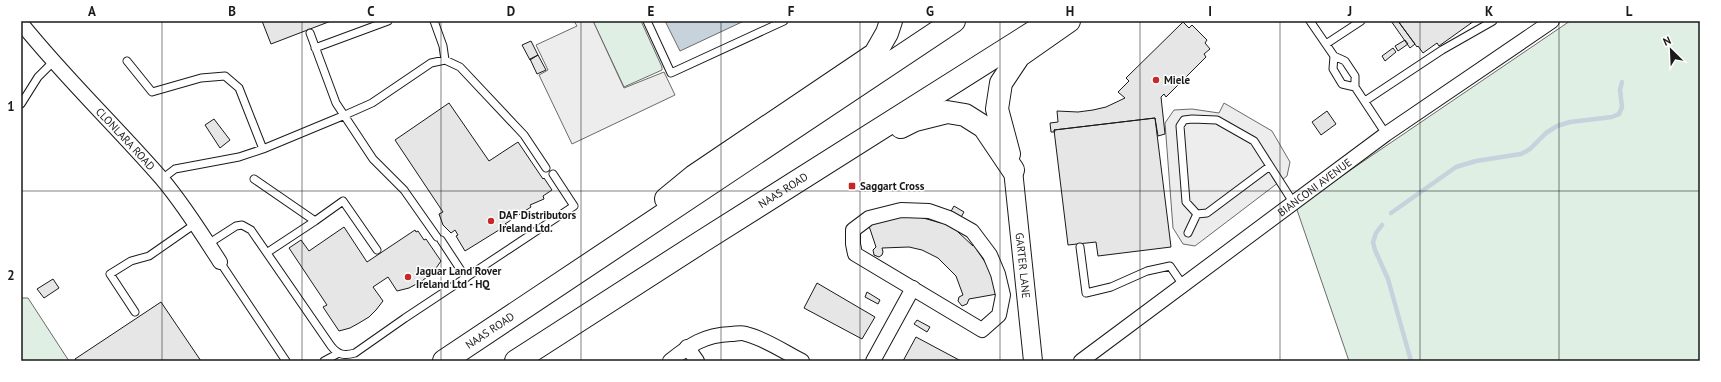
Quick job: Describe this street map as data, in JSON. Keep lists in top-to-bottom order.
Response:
{
  "streets": {
    "highway": ["NAAS ROAD"],
    "street": ["CLONLARA ROAD", "BIANCONI AVENUE", "GARTER LANE"]
  },
  "places": {
    "other": ["Miele", "DAF Distributors Ireland Ltd.", "Jaguar Land Rover Ireland Ltd - HQ"],
    "transit": ["Saggart Cross"]
  },
  "north": "top left",
  "grid": {
    "columns": [
      "A",
      "B",
      "C",
      "D",
      "E",
      "F",
      "G",
      "H",
      "I",
      "J",
      "K",
      "L"
    ],
    "rows": ["1", "2"]
  }
}
